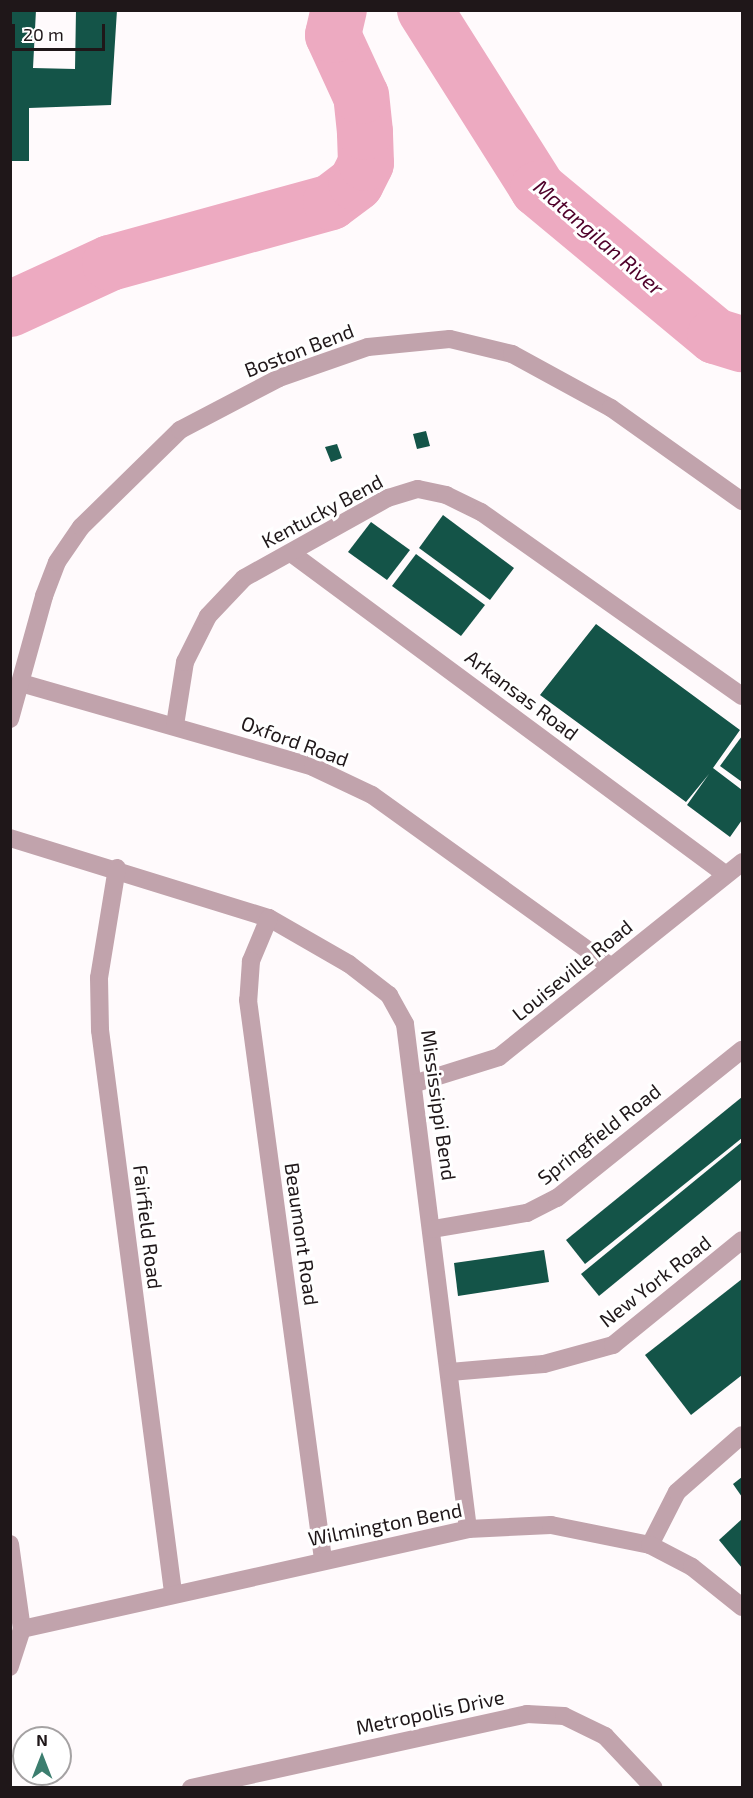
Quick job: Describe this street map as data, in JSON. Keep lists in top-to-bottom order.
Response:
{
  "streets": {
    "street": [
      "Boston Bend",
      "Kentucky Bend",
      "Arkansas Road",
      "Oxford Road",
      "Louiseville Road",
      "Mississippi Bend",
      "Springfield Road",
      "Fairfield Road",
      "Beaumont Road",
      "New York Road",
      "Wilmington Bend",
      "Metropolis Drive"
    ]
  },
  "crossings": [
    ["Boston Bend", "Oxford Road"],
    ["Kentucky Bend", "Arkansas Road"],
    ["Kentucky Bend", "Oxford Road"],
    ["Arkansas Road", "Louiseville Road"],
    ["Oxford Road", "Louiseville Road"],
    ["Louiseville Road", "Mississippi Bend"],
    ["Mississippi Bend", "Springfield Road"],
    ["Mississippi Bend", "Fairfield Road"],
    ["Mississippi Bend", "Beaumont Road"],
    ["Mississippi Bend", "New York Road"],
    ["Mississippi Bend", "Wilmington Bend"],
    ["Fairfield Road", "Wilmington Bend"],
    ["Beaumont Road", "Wilmington Bend"]
  ],
  "water": ["Matangilan River"],
  "scale_bar": "20 m",
  "north": "top"
}
